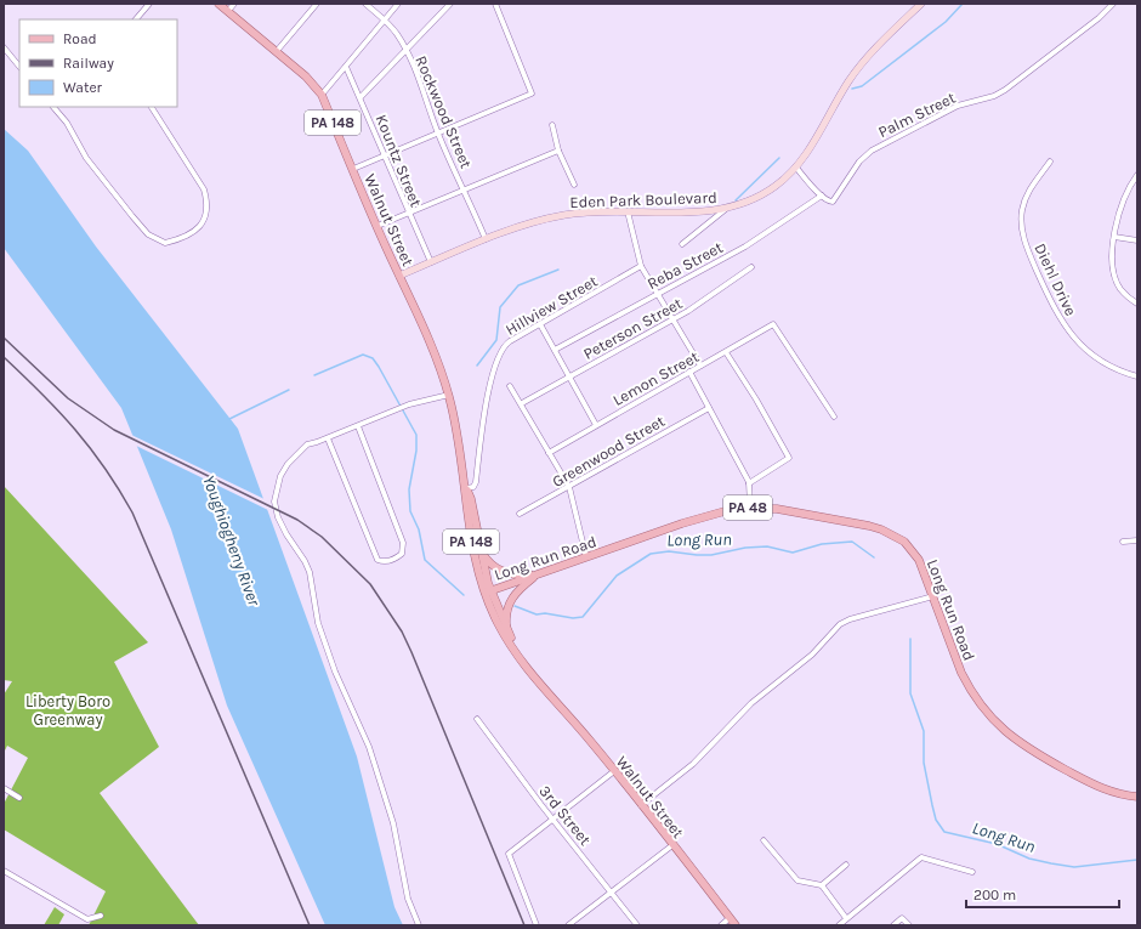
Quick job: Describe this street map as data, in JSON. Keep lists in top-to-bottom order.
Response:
{
  "streets": {
    "main road": [
      "PA 148",
      "Eden Park Boulevard",
      "Walnut Street",
      "PA 48",
      "Long Run Road"
    ],
    "street": [
      "Rockwood Street",
      "Palm Street",
      "Kountz Street",
      "Reba Street",
      "Diehl Drive",
      "Hillview Street",
      "Peterson Street",
      "Lemon Street",
      "Greenwood Street",
      "3rd Street"
    ]
  },
  "crossings": [
    ["Rockwood Street", "Eden Park Boulevard"],
    ["Palm Street", "Reba Street"],
    ["Kountz Street", "Eden Park Boulevard"],
    ["Eden Park Boulevard", "Walnut Street"],
    ["Walnut Street", "Hillview Street"],
    ["Walnut Street", "PA 48"],
    ["Walnut Street", "Long Run Road"],
    ["PA 48", "Long Run Road"]
  ],
  "water": ["Long Run", "Youghiogheny River"],
  "parks": ["Liberty Boro Greenway"],
  "legend": ["Road", "Railway", "Water"],
  "scale_bar": "200 m"
}
